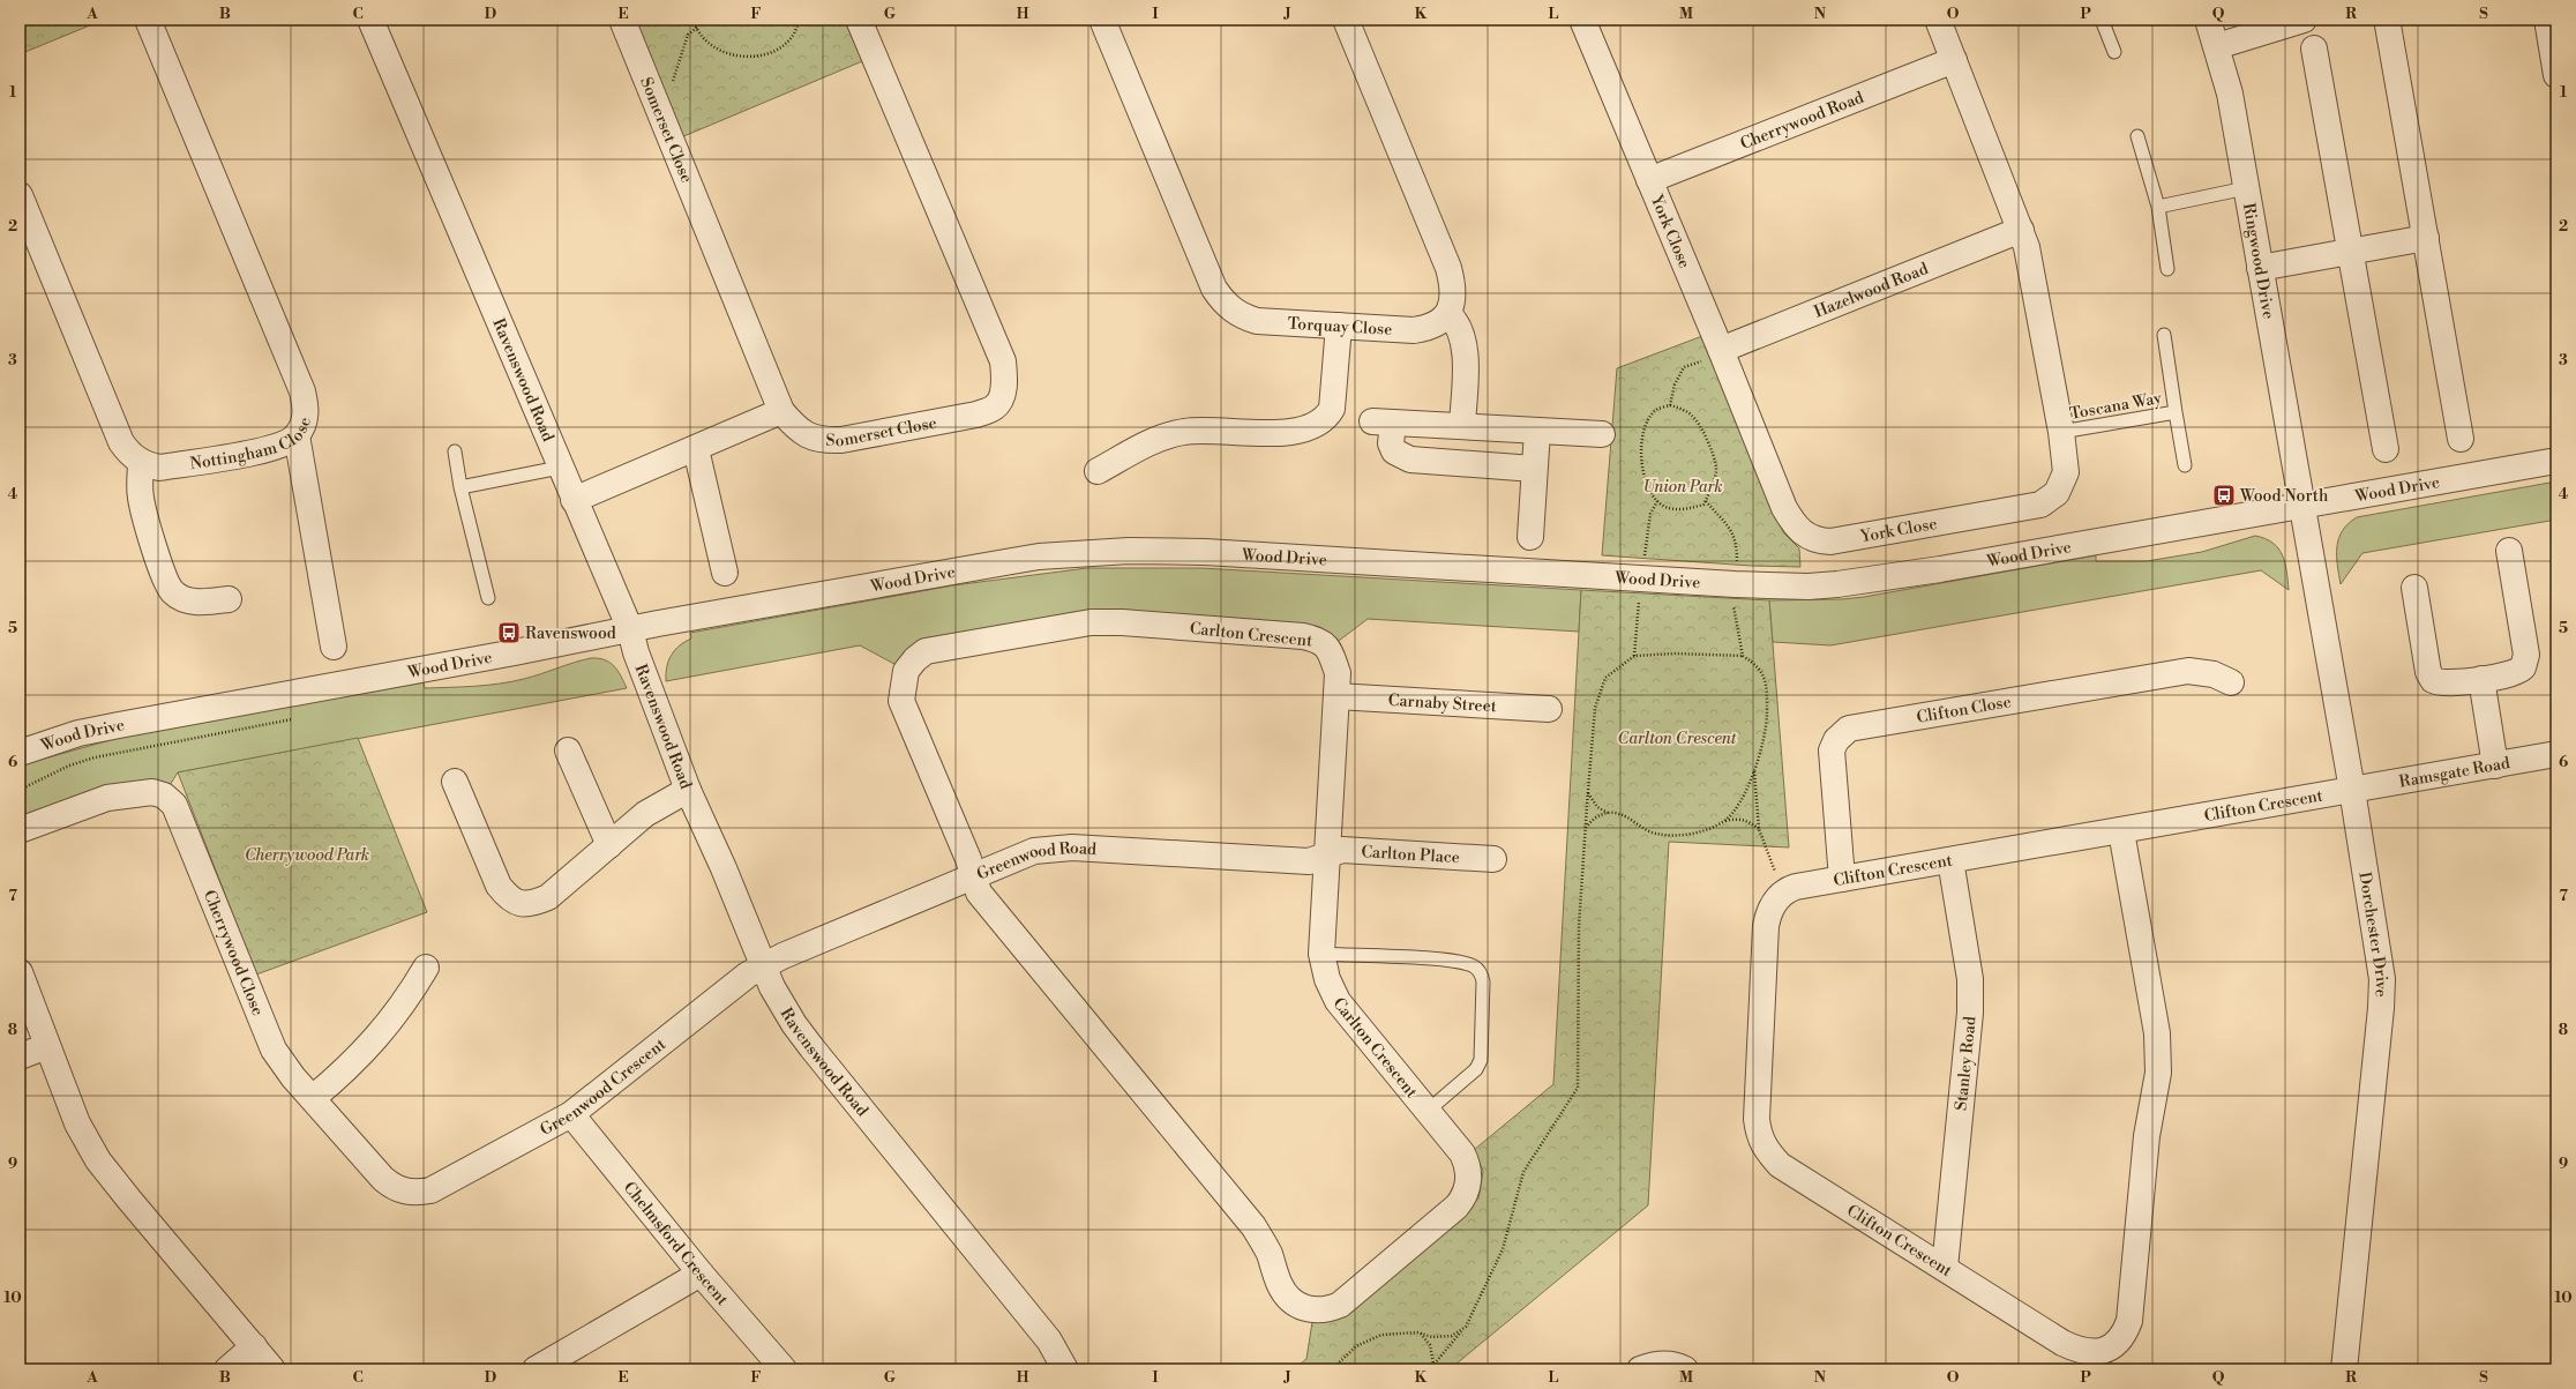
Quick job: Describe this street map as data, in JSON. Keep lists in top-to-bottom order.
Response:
{
  "streets": {
    "street": [
      "Cherrywood Road",
      "Somerset Close",
      "York Close",
      "Ringwood Drive",
      "Hazelwood Road",
      "Torquay Close",
      "Ravenswood Road",
      "Nottingham Close",
      "Wood Drive",
      "Carlton Crescent",
      "Carnaby Street",
      "Clifton Close",
      "Ramsgate Road",
      "Clifton Crescent",
      "Carlton Place",
      "Greenwood Road",
      "Dorchester Drive",
      "Cherrywood Close",
      "Stanley Road",
      "Greenwood Crescent",
      "Chelmsford Crescent"
    ],
    "lane": ["Toscana Way"]
  },
  "crossings": [
    ["Cherrywood Road", "York Close"],
    ["York Close", "Hazelwood Road"],
    ["York Close", "Toscana Way"],
    ["Ringwood Drive", "Wood Drive"],
    ["Ringwood Drive", "Dorchester Drive"],
    ["Ravenswood Road", "Wood Drive"],
    ["Ravenswood Road", "Greenwood Road"],
    ["Ravenswood Road", "Greenwood Crescent"],
    ["Wood Drive", "Dorchester Drive"],
    ["Carlton Crescent", "Carnaby Street"],
    ["Carlton Crescent", "Carlton Place"],
    ["Carlton Crescent", "Greenwood Road"],
    ["Clifton Close", "Clifton Crescent"],
    ["Ramsgate Road", "Clifton Crescent"],
    ["Ramsgate Road", "Dorchester Drive"],
    ["Clifton Crescent", "Dorchester Drive"],
    ["Clifton Crescent", "Stanley Road"],
    ["Carlton Place", "Greenwood Road"],
    ["Greenwood Road", "Greenwood Crescent"],
    ["Cherrywood Close", "Greenwood Crescent"],
    ["Greenwood Crescent", "Chelmsford Crescent"]
  ],
  "parks": ["Union Park", "Carlton Crescent", "Cherrywood Park"],
  "places": {
    "bus stop": ["Wood North", "Ravenswood"]
  },
  "grid": {
    "columns": [
      "A",
      "B",
      "C",
      "D",
      "E",
      "F",
      "G",
      "H",
      "I",
      "J",
      "K",
      "L",
      "M",
      "N",
      "O",
      "P",
      "Q",
      "R",
      "S"
    ],
    "rows": [
      "1",
      "2",
      "3",
      "4",
      "5",
      "6",
      "7",
      "8",
      "9",
      "10"
    ]
  }
}
